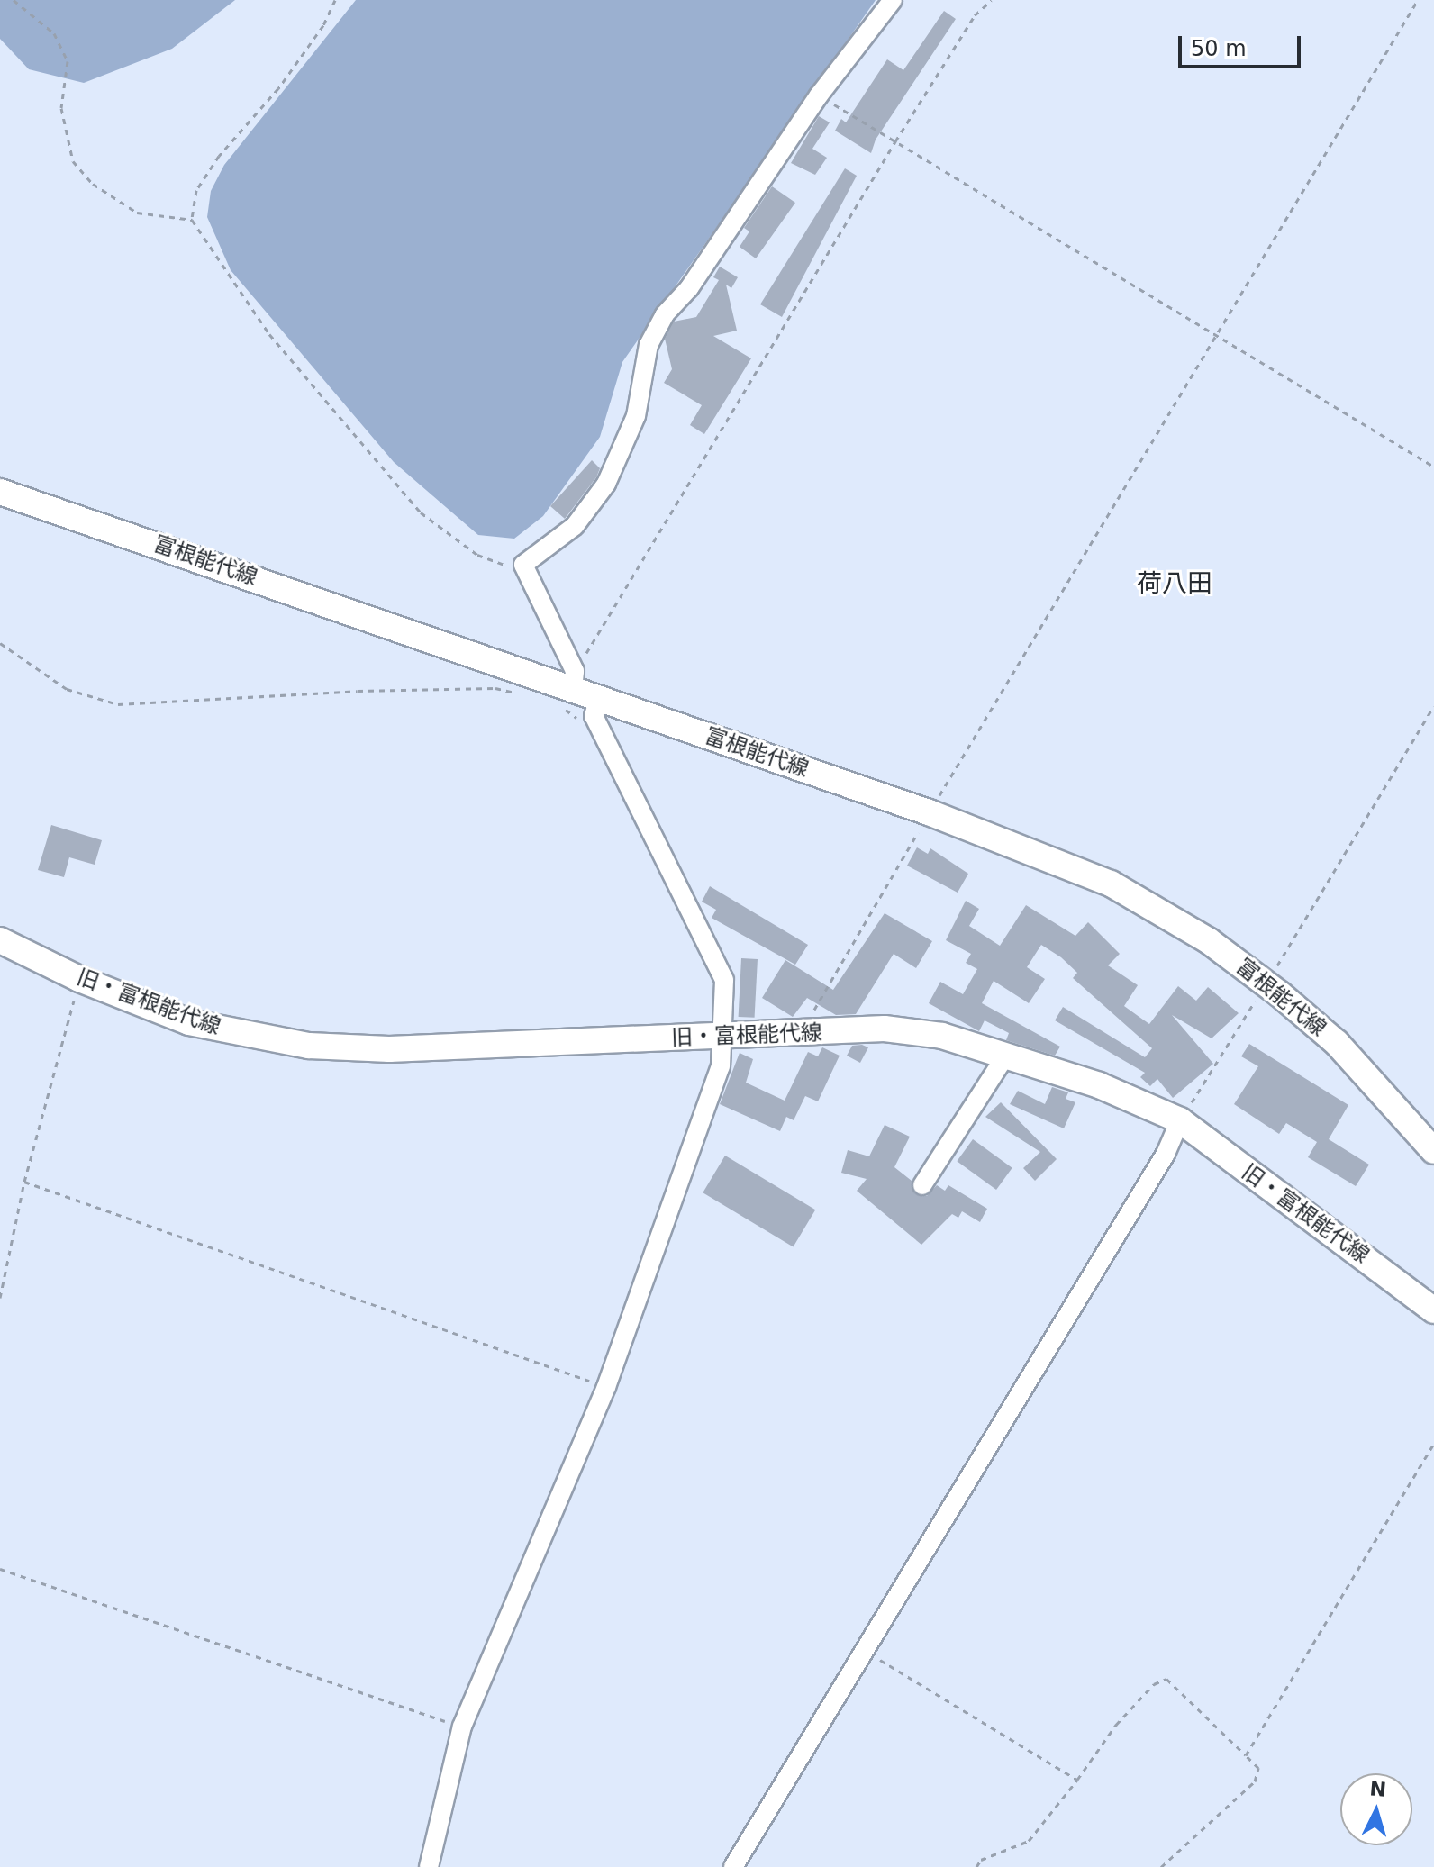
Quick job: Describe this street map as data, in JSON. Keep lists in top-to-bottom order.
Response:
{
  "streets": {
    "main road": ["富根能代線", "旧・富根能代線"]
  },
  "districts": ["荷八田"],
  "scale_bar": "50 m",
  "north": "top"
}
